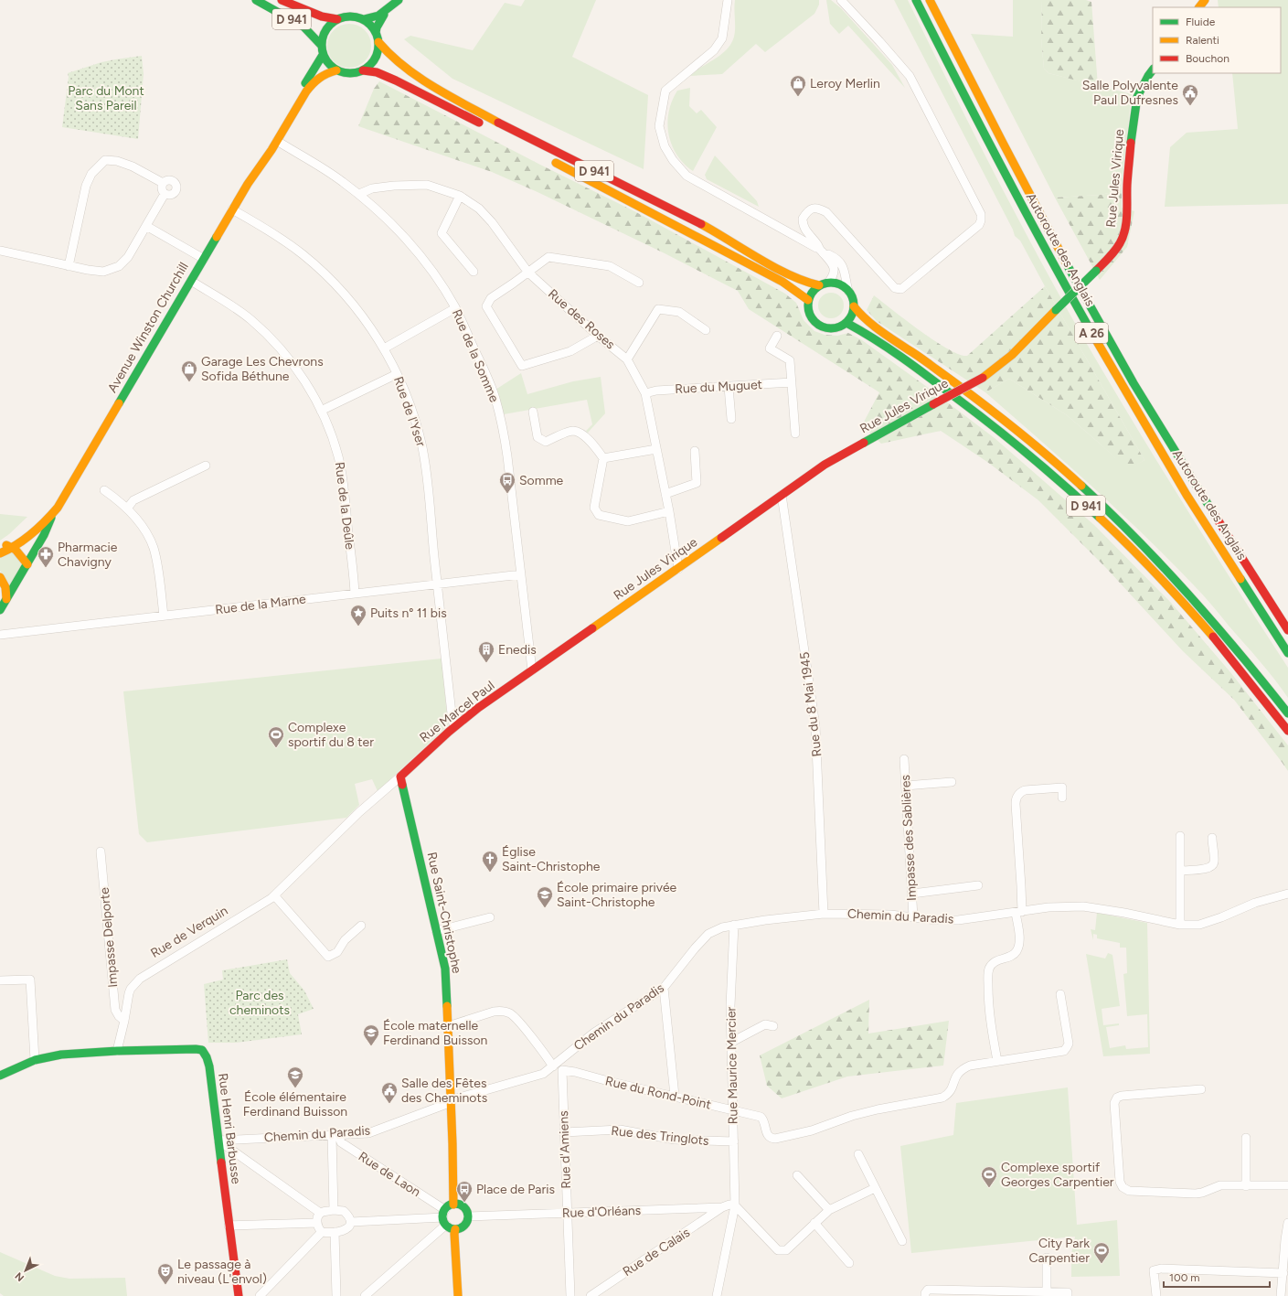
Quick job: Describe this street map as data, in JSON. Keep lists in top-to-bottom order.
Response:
{
  "streets": {
    "main road": [
      "D 941",
      "Rue Jules Virique",
      "Autoroute des Anglais",
      "Avenue Winston Churchill",
      "A 26",
      "Rue Marcel Paul",
      "Rue Saint-Christophe",
      "Rue Henri Barbusse"
    ],
    "street": [
      "Rue des Roses",
      "Rue de la Somme",
      "Rue du Muguet",
      "Rue de l'Yser",
      "Rue de la Deûle",
      "Rue de la Marne",
      "Rue du 8 Mai 1945",
      "Impasse des Sablières",
      "Chemin du Paradis",
      "Rue de Verquin",
      "Impasse Delporte",
      "Rue Maurice Mercier",
      "Rue du Rond-Point",
      "Rue des Tringlots",
      "Rue d'Amiens",
      "Rue de Laon",
      "Rue d'Orléans",
      "Rue de Calais"
    ]
  },
  "crossings": [
    ["D 941", "Avenue Winston Churchill"],
    ["Rue Jules Virique", "Rue des Roses"],
    ["Rue Jules Virique", "Rue de la Somme"],
    ["Rue Jules Virique", "Rue du 8 Mai 1945"],
    ["Rue Jules Virique", "Rue Marcel Paul"],
    ["Rue des Roses", "Rue de la Somme"],
    ["Rue des Roses", "Rue du Muguet"],
    ["Avenue Winston Churchill", "Rue de la Somme"],
    ["Avenue Winston Churchill", "Rue de l'Yser"],
    ["Avenue Winston Churchill", "Rue de la Deûle"],
    ["Rue de la Somme", "Rue de la Marne"],
    ["Rue de la Somme", "Rue Marcel Paul"],
    ["Rue de l'Yser", "Rue de la Marne"],
    ["Rue de l'Yser", "Rue Marcel Paul"],
    ["Rue de la Deûle", "Rue de la Marne"],
    ["Rue du 8 Mai 1945", "Chemin du Paradis"],
    ["Rue Marcel Paul", "Rue Saint-Christophe"],
    ["Rue Marcel Paul", "Rue de Verquin"],
    ["Impasse des Sablières", "Chemin du Paradis"],
    ["Rue Saint-Christophe", "Chemin du Paradis"],
    ["Rue Saint-Christophe", "Rue de Verquin"],
    ["Rue Saint-Christophe", "Rue de Laon"],
    ["Rue Saint-Christophe", "Rue d'Orléans"],
    ["Chemin du Paradis", "Rue Maurice Mercier"],
    ["Chemin du Paradis", "Rue du Rond-Point"],
    ["Chemin du Paradis", "Rue Henri Barbusse"],
    ["Chemin du Paradis", "Rue d'Amiens"],
    ["Chemin du Paradis", "Rue de Laon"],
    ["Rue de Verquin", "Impasse Delporte"],
    ["Rue de Verquin", "Rue Henri Barbusse"],
    ["Rue Maurice Mercier", "Rue du Rond-Point"],
    ["Rue Maurice Mercier", "Rue des Tringlots"],
    ["Rue Maurice Mercier", "Rue d'Orléans"],
    ["Rue du Rond-Point", "Rue d'Amiens"],
    ["Rue des Tringlots", "Rue d'Amiens"],
    ["Rue d'Amiens", "Rue d'Orléans"],
    ["Rue de Laon", "Rue d'Orléans"],
    ["Rue d'Orléans", "Rue de Calais"]
  ],
  "parks": ["Parc du Mont Sans Pareil", "Parc des cheminots"],
  "places": {
    "shop": ["Leroy Merlin", "Garage Les Chevrons Sofida Béthune"],
    "public building": ["Salle Polyvalente Paul Dufresnes", "Salle des Fêtes des Cheminots"],
    "bus stop": ["Somme", "Place de Paris"],
    "pharmacy": ["Pharmacie Chavigny"],
    "place": ["Puits n° 11 bis"],
    "building": ["Enedis"],
    "sports": ["Complexe sportif du 8 ter", "Complexe sportif Georges Carpentier", "City Park Carpentier"],
    "church": ["Église Saint-Christophe"],
    "school or university": ["École primaire privée Saint-Christophe", "École maternelle Ferdinand Buisson", "École élémentaire Ferdinand Buisson"],
    "theatre": ["Le passage à niveau (L'envol)"]
  },
  "legend": ["Fluide", "Ralenti", "Bouchon"],
  "scale_bar": "100 m",
  "north": "bottom left"
}
